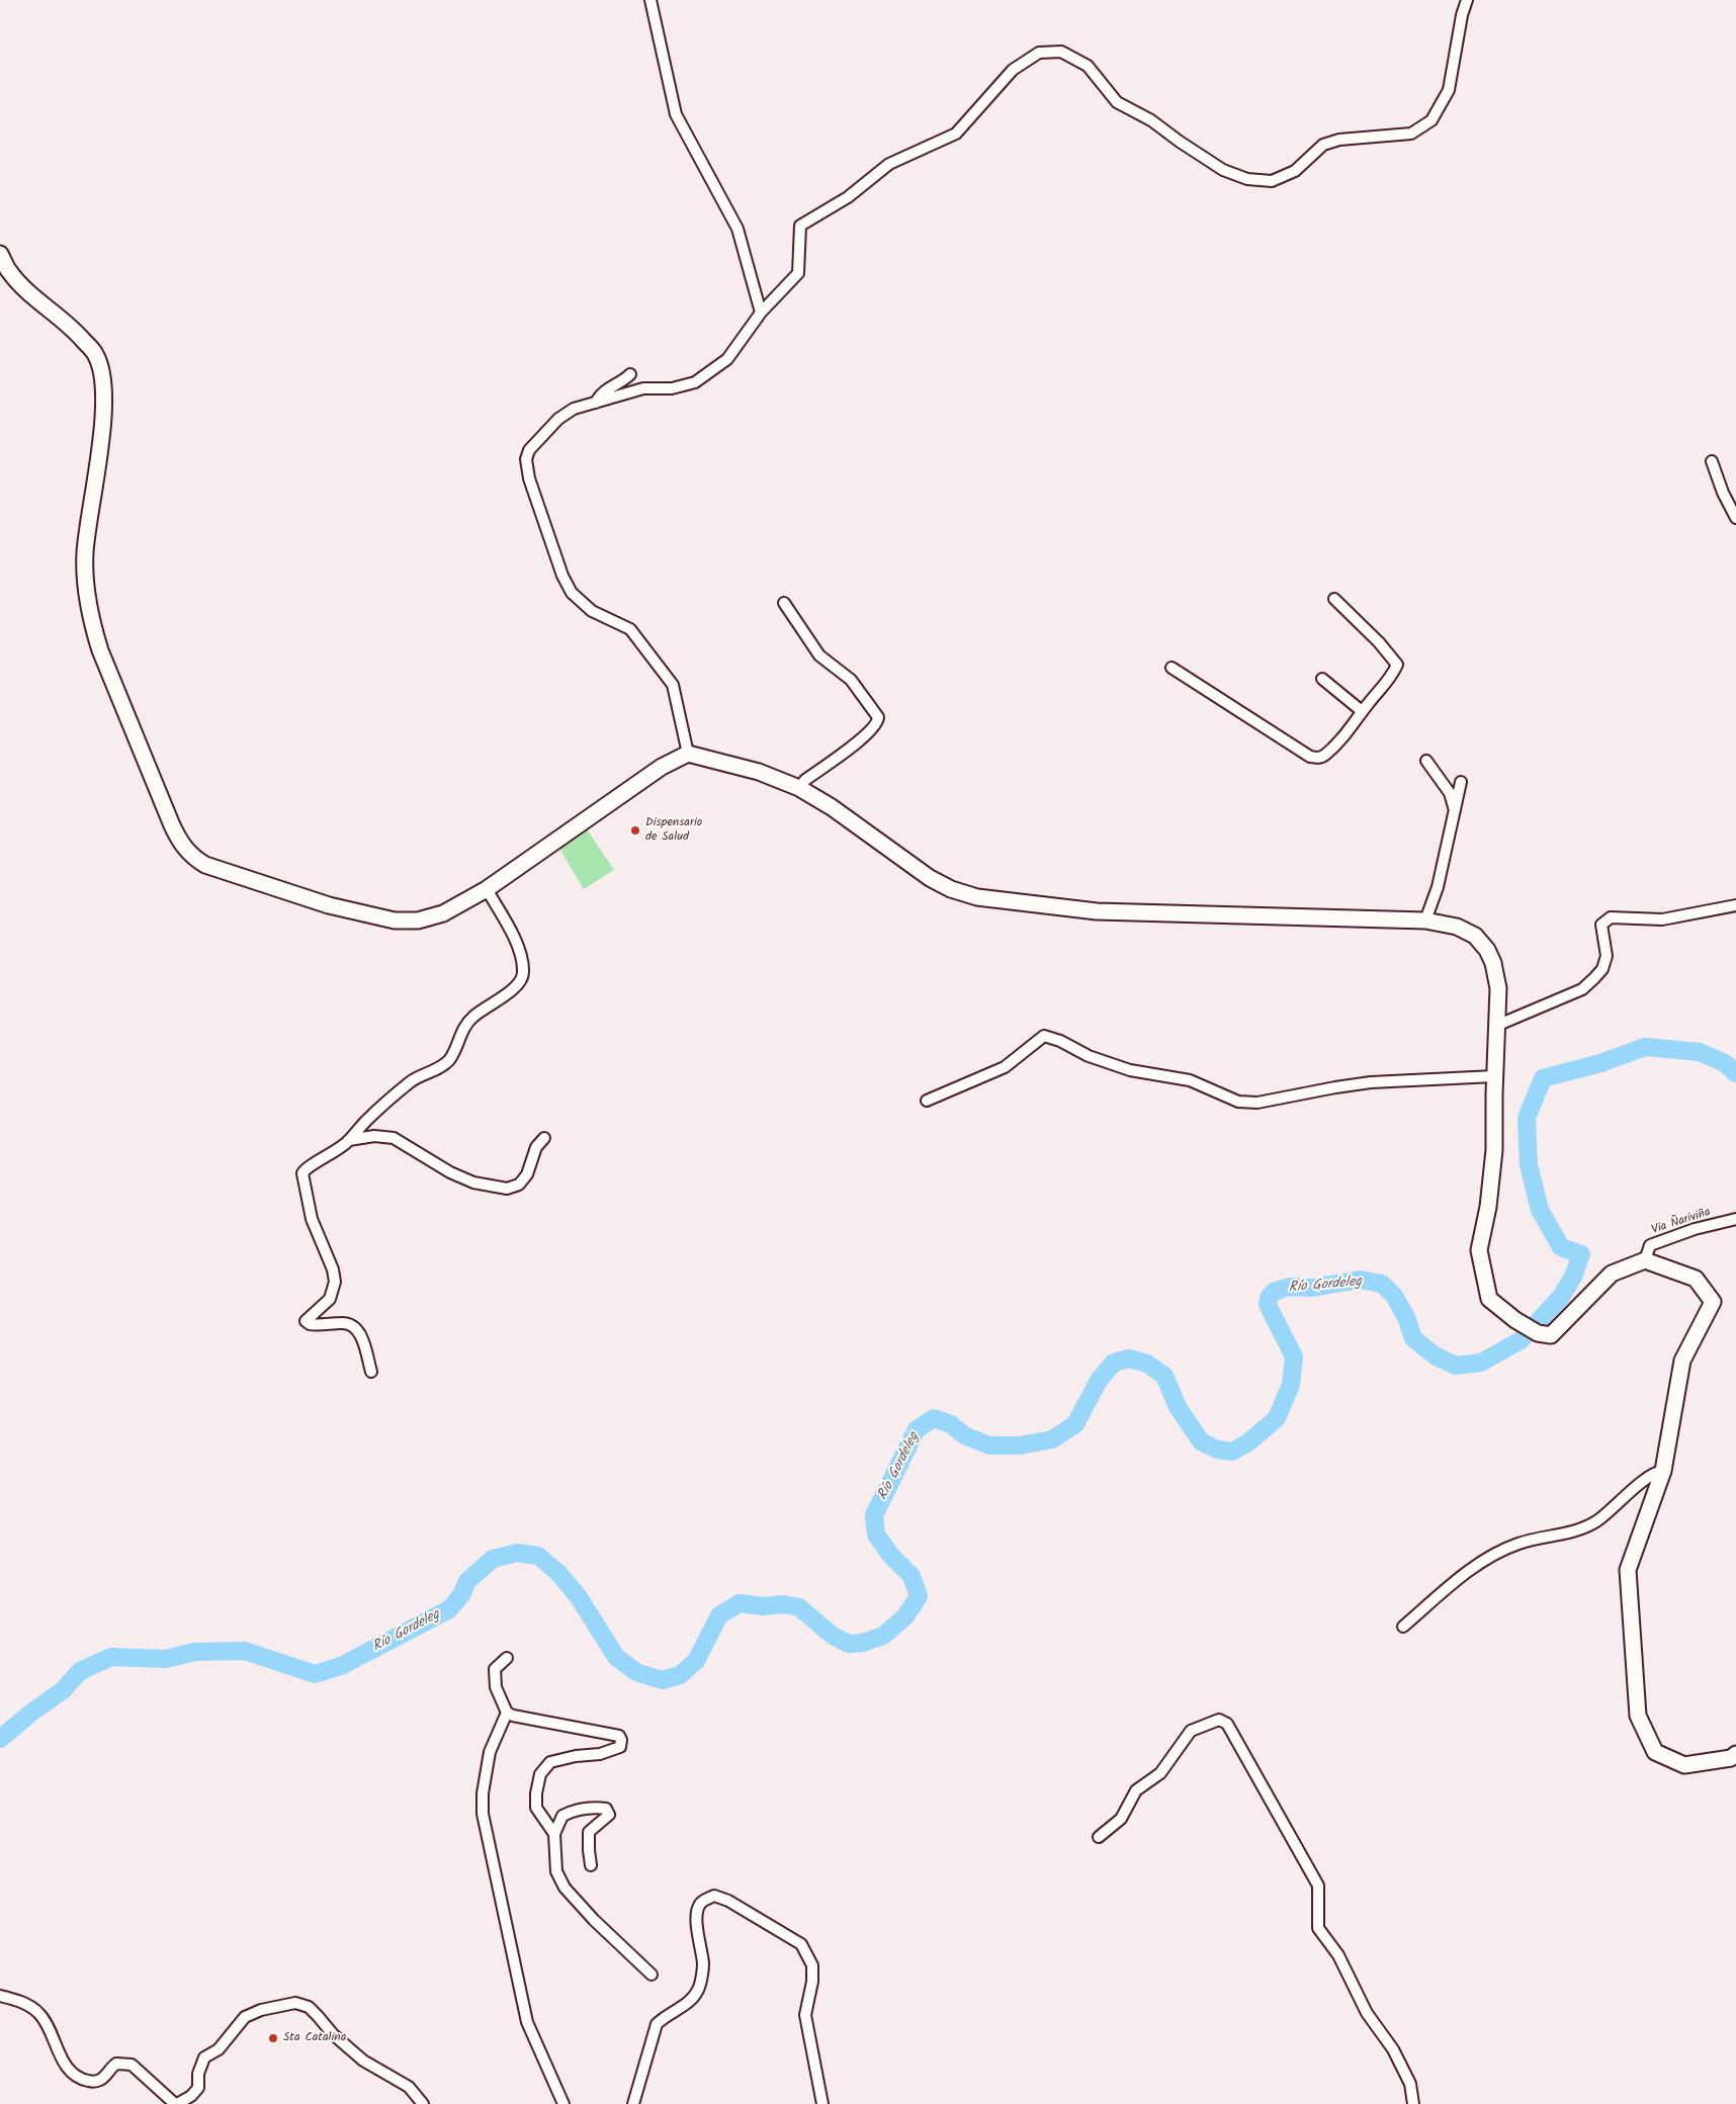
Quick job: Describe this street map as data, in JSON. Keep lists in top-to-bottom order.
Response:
{
  "streets": {
    "street": ["Via Ñariviña"]
  },
  "water": ["Río Gordeleg"],
  "places": ["Dispensario de Salud", "Sta Catalina"]
}
